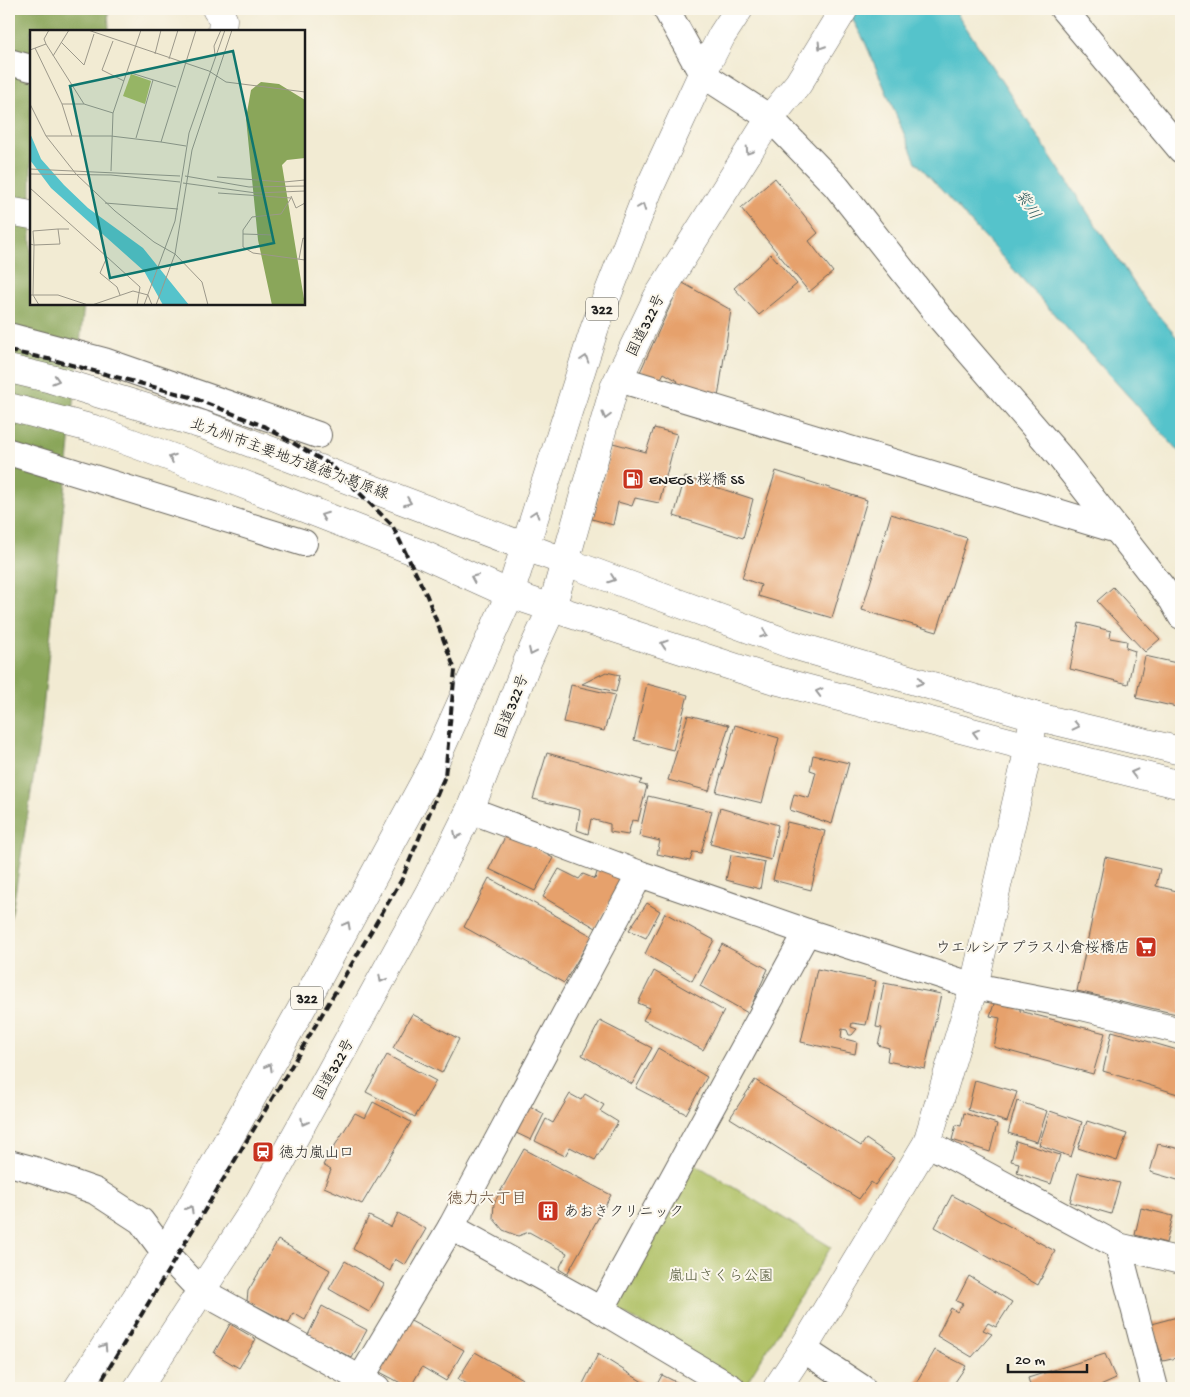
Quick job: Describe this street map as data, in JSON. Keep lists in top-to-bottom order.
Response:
{
  "streets": {
    "main road": ["322", "国道322号", "北九州市主要地方道徳力葛原線"]
  },
  "crossings": [
    ["322", "北九州市主要地方道徳力葛原線"],
    ["国道322号", "北九州市主要地方道徳力葛原線"]
  ],
  "districts": ["徳力六丁目"],
  "water": ["紫川"],
  "parks": ["嵐山さくら公園"],
  "places": {
    "fuel station": ["ENEOS 桜橋 SS"],
    "supermarket": ["ウエルシアプラス小倉桜橋店"],
    "station": ["徳力嵐山口"],
    "building": ["あおきクリニック"]
  },
  "scale_bar": "20 m"
}
